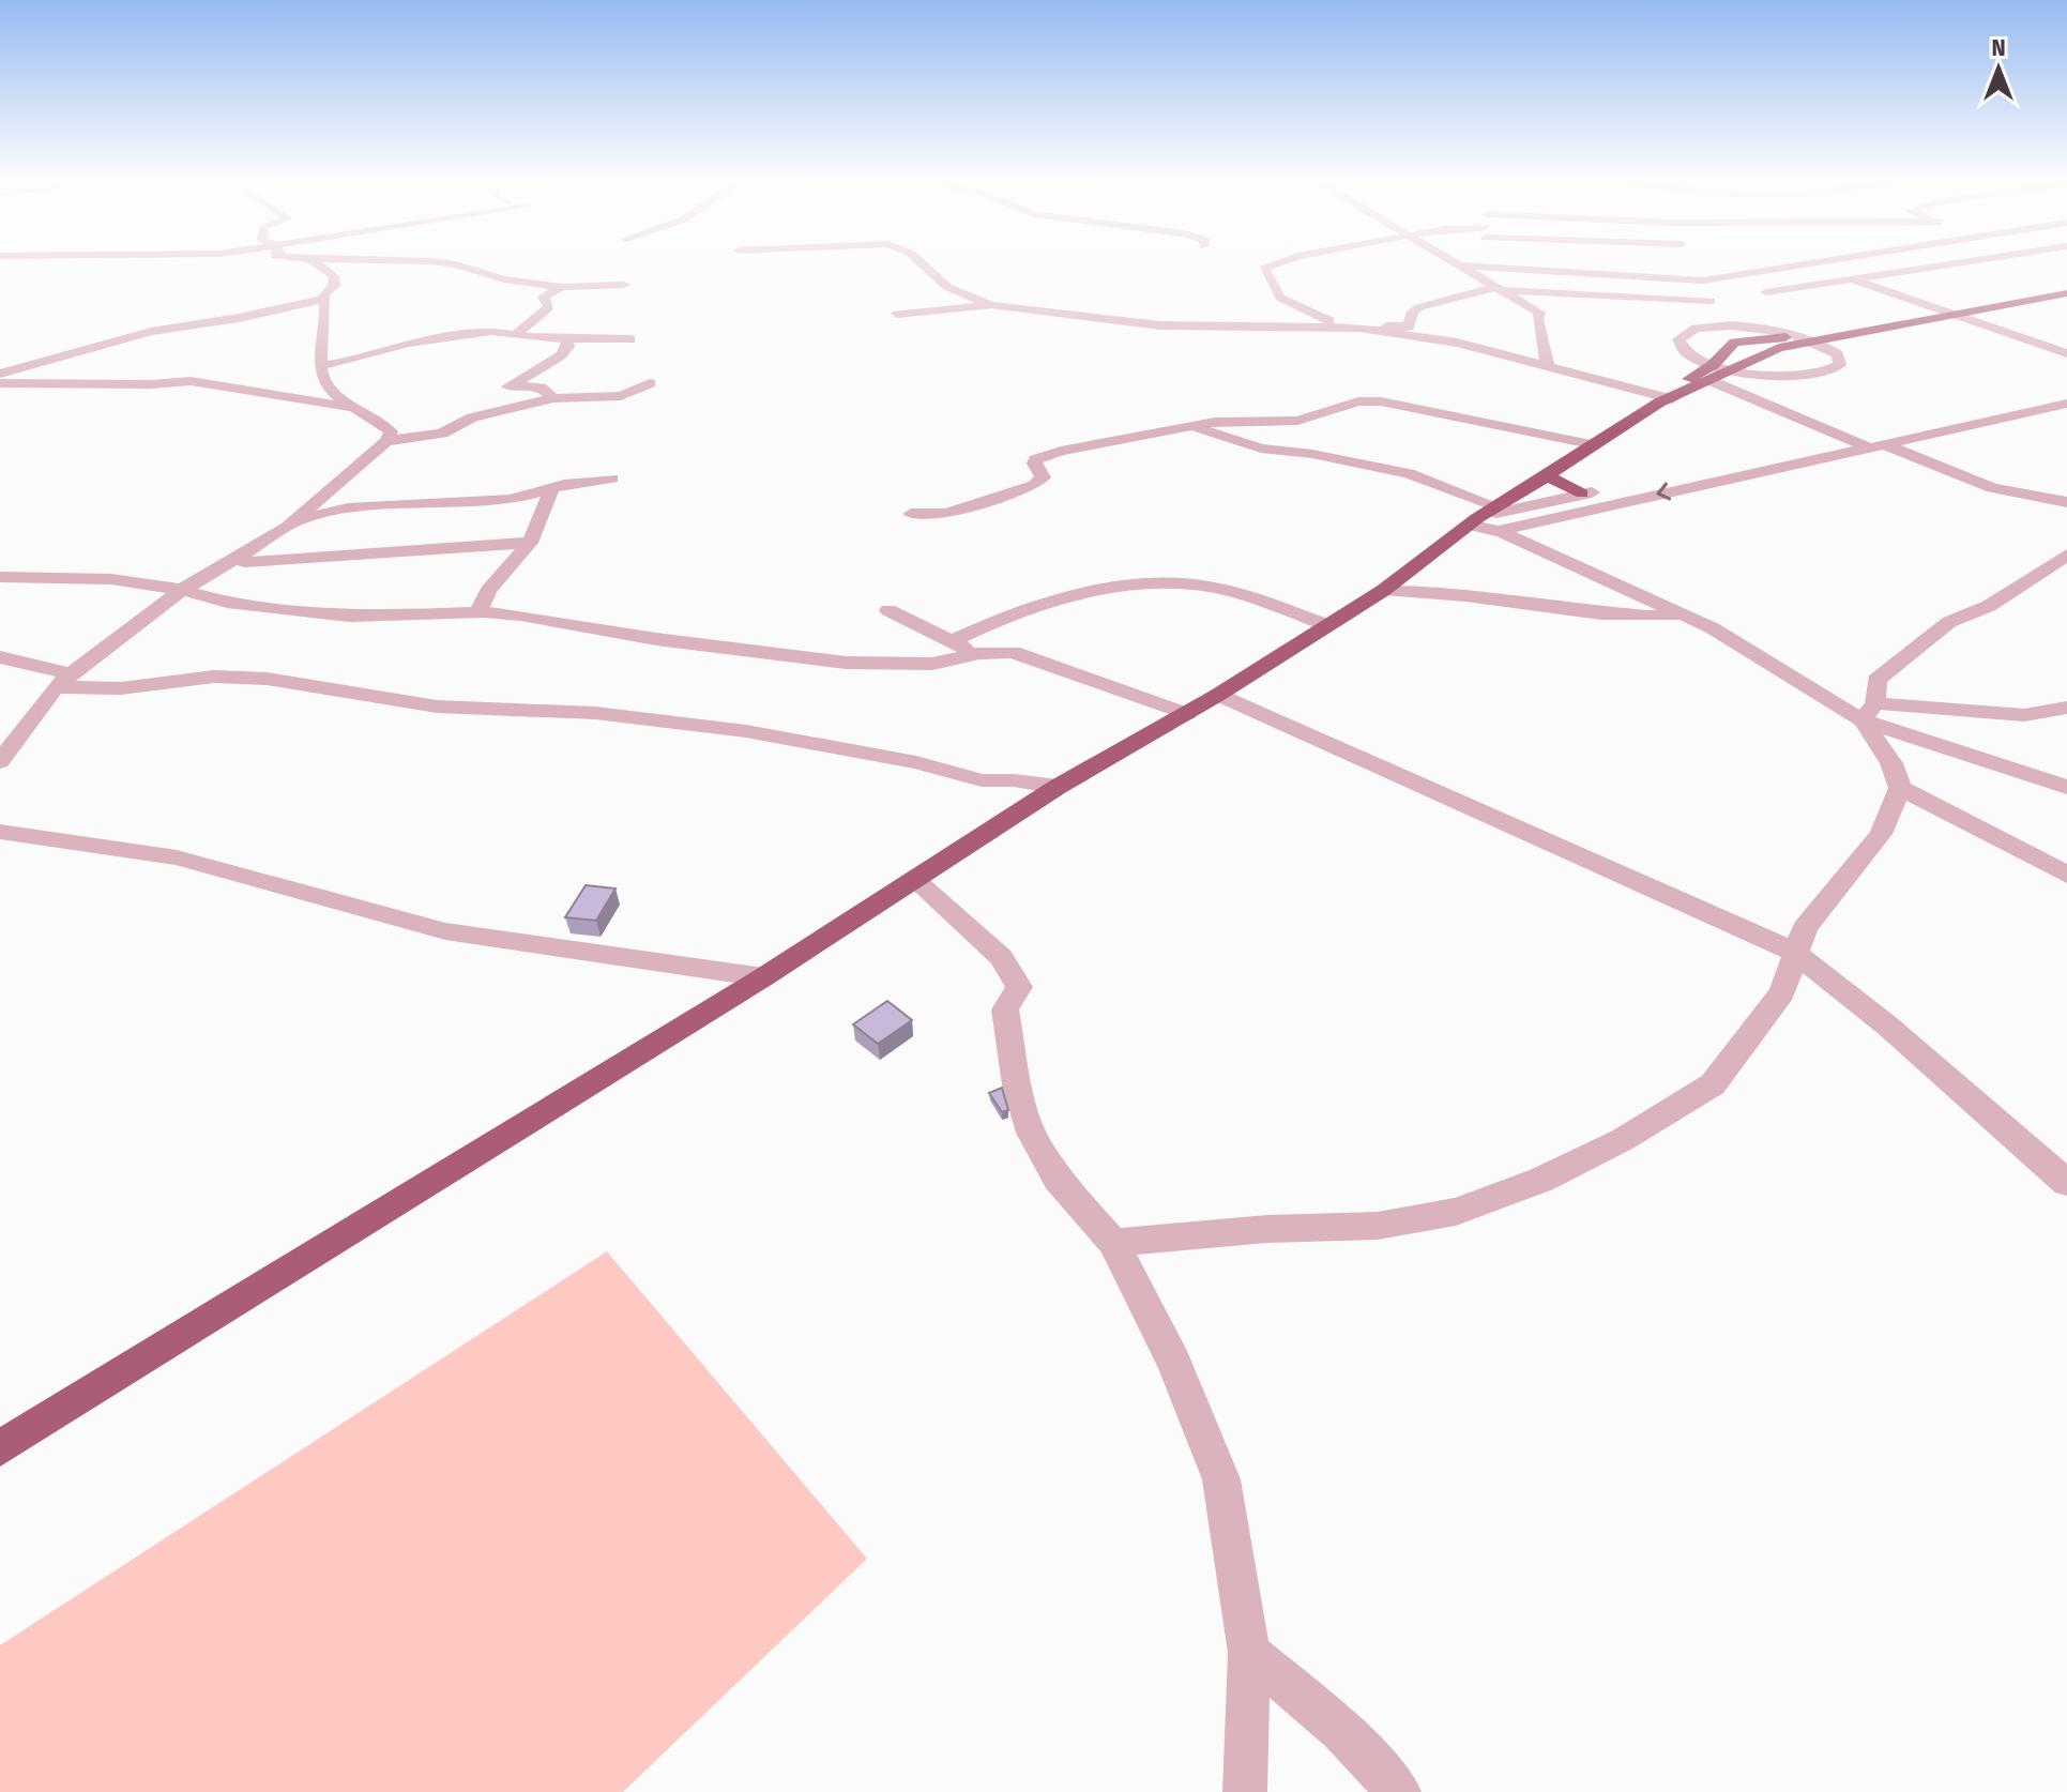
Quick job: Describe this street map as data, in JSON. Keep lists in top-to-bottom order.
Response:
{
  "north": "top"
}
